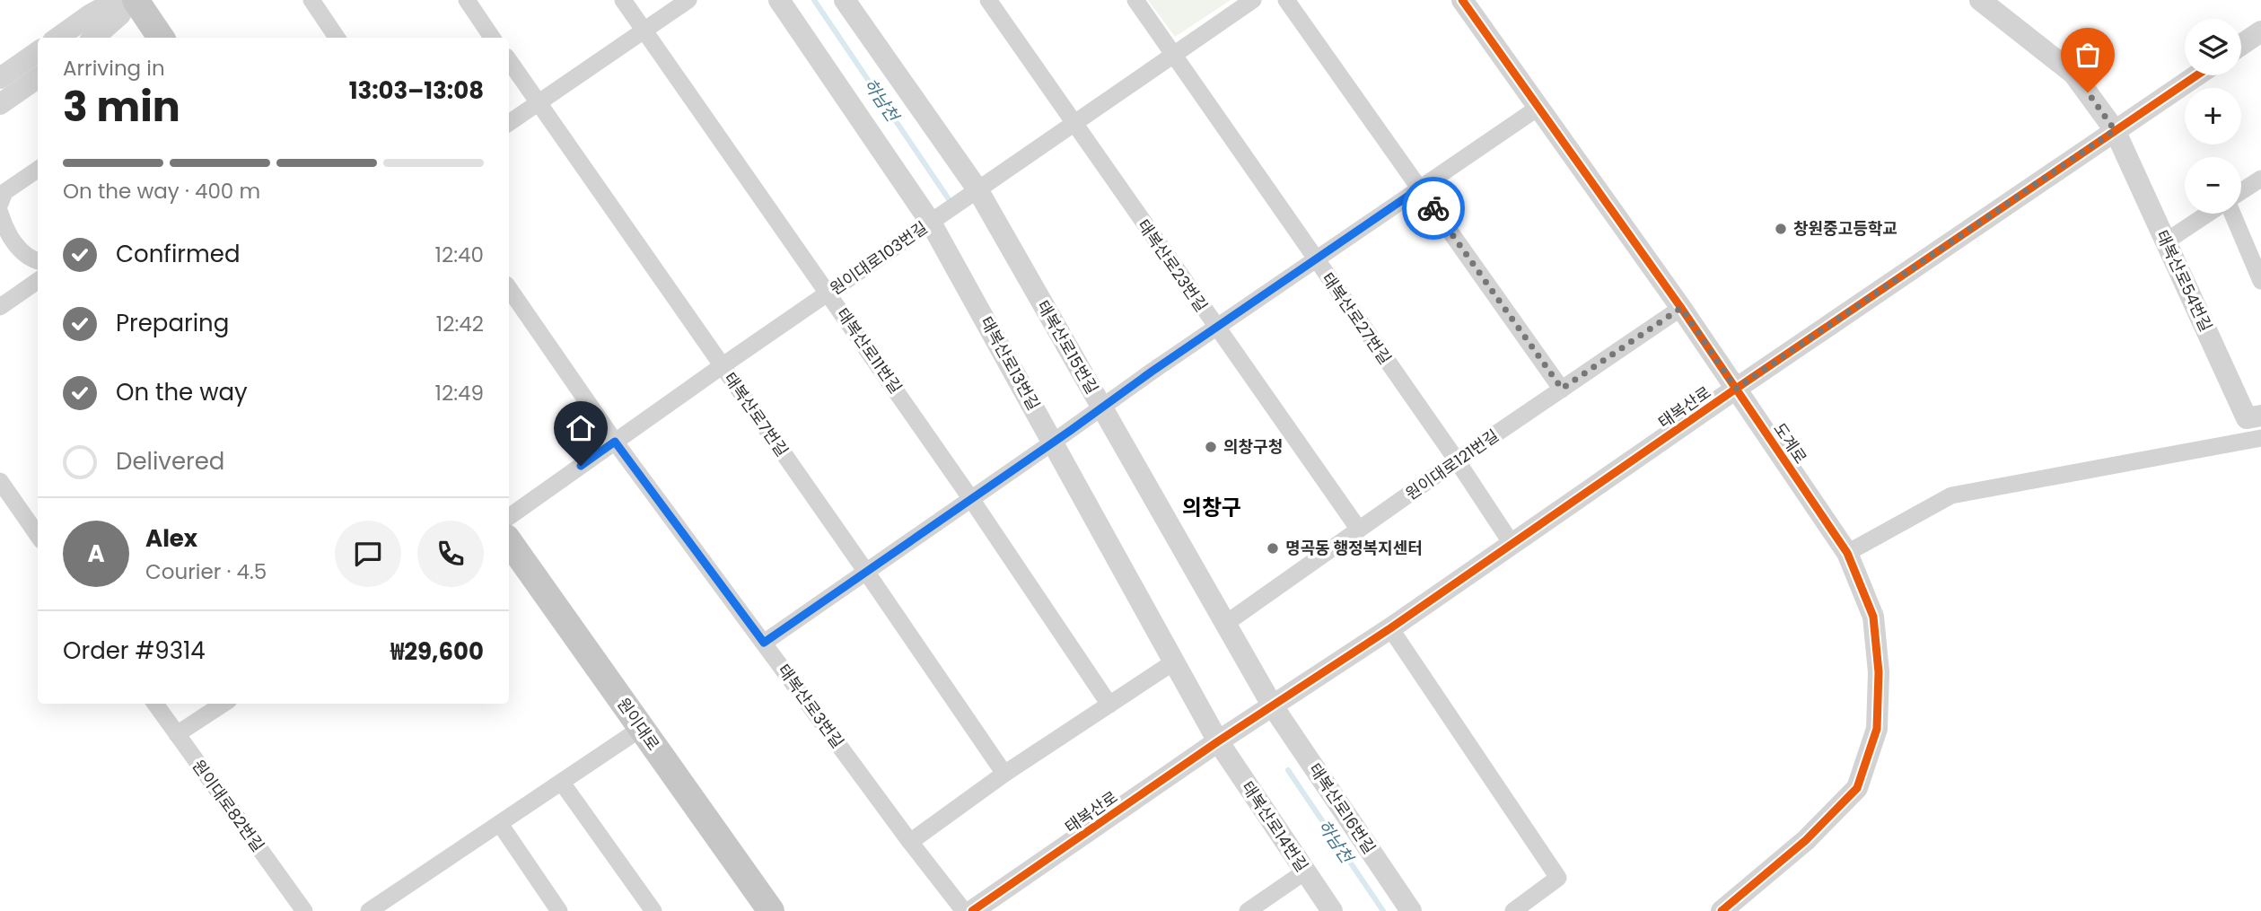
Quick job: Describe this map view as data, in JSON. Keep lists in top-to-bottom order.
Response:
{
  "streets": {
    "main road": ["원이대로"],
    "street": [
      "원이대로103번길",
      "태복산로23번길",
      "태복산로54번길",
      "태복산로27번길",
      "태복산로15번길",
      "태복산로11번길",
      "태복산로13번길",
      "태복산로",
      "태복산로7번길",
      "도계로",
      "원이대로121번길",
      "태복산로3번길",
      "원이대로82번길",
      "태복산로16번길",
      "태복산로14번길"
    ]
  },
  "crossings": [
    ["원이대로103번길", "태복산로23번길"],
    ["원이대로103번길", "태복산로27번길"],
    ["원이대로103번길", "태복산로15번길"],
    ["원이대로103번길", "태복산로11번길"],
    ["원이대로103번길", "태복산로13번길"],
    ["원이대로103번길", "태복산로7번길"],
    ["원이대로103번길", "태복산로3번길"],
    ["태복산로23번길", "원이대로121번길"],
    ["태복산로54번길", "태복산로"],
    ["태복산로27번길", "태복산로"],
    ["태복산로27번길", "원이대로121번길"],
    ["태복산로15번길", "태복산로"],
    ["태복산로15번길", "원이대로121번길"],
    ["태복산로15번길", "태복산로16번길"],
    ["태복산로13번길", "태복산로"],
    ["태복산로13번길", "태복산로14번길"],
    ["태복산로", "도계로"],
    ["태복산로", "태복산로16번길"],
    ["태복산로", "태복산로14번길"],
    ["도계로", "원이대로121번길"]
  ],
  "districts": ["의창구"],
  "water": ["하남천"],
  "places": ["창원중고등학교", "의창구청", "명곡동 행정복지센터"],
  "page": {
    "map_buttons": ["+", "−"],
    "heading": ["3 min", "Arriving in", "13:03–13:08"],
    "panel": [
      "Alex",
      "Courier · 4.5",
      "Order #9314",
      "₩29,600"
    ],
    "bar": "On the way · 400 m",
    "list": [
      ["Confirmed", "12:40"],
      ["Preparing", "12:42"],
      ["On the way", "12:49"],
      "Delivered"
    ],
    "round": "A"
  }
}
